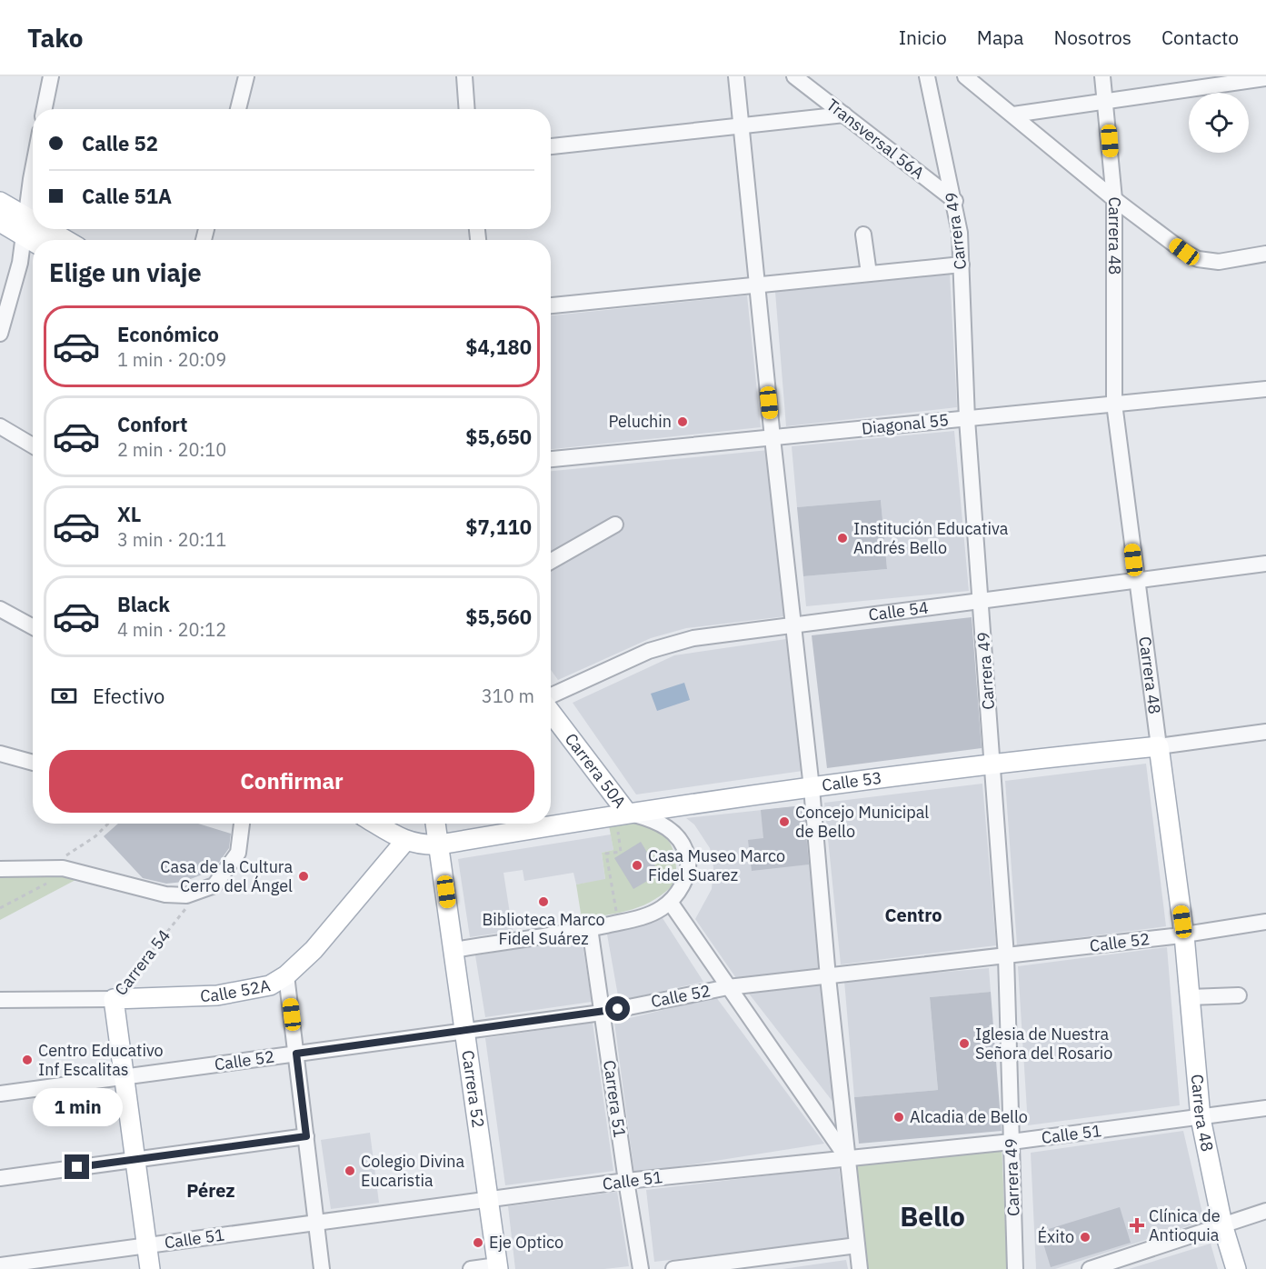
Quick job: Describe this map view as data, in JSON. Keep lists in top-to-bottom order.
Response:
{
  "streets": {
    "main road": [
      "Carrera 48",
      "Carrera 50A",
      "Calle 53",
      "Carrera 54",
      "Calle 52A",
      "Carrera 52"
    ],
    "street": [
      "Transversal 56A",
      "Carrera 49",
      "Diagonal 55",
      "Calle 54",
      "Calle 52",
      "Carrera 51",
      "Calle 51"
    ]
  },
  "crossings": [
    ["Transversal 56A", "Carrera 49"],
    ["Carrera 49", "Diagonal 55"],
    ["Carrera 49", "Calle 54"],
    ["Carrera 49", "Calle 53"],
    ["Carrera 49", "Calle 52"],
    ["Carrera 49", "Calle 51"],
    ["Carrera 48", "Diagonal 55"],
    ["Carrera 48", "Calle 54"],
    ["Carrera 48", "Calle 53"],
    ["Carrera 48", "Calle 52"],
    ["Carrera 48", "Calle 51"],
    ["Carrera 50A", "Calle 53"],
    ["Calle 53", "Calle 52A"],
    ["Calle 53", "Carrera 52"],
    ["Calle 52", "Carrera 54"],
    ["Calle 52", "Carrera 52"],
    ["Calle 52", "Carrera 51"],
    ["Carrera 54", "Calle 52A"],
    ["Carrera 54", "Calle 51"],
    ["Carrera 52", "Calle 51"],
    ["Carrera 51", "Calle 51"]
  ],
  "districts": ["Centro", "Pérez", "Bello"],
  "places": {
    "other": [
      "Peluchin",
      "Institución Educativa Andrés Bello",
      "Concejo Municipal de Bello",
      "Casa Museo Marco Fidel Suarez",
      "Casa de la Cultura Cerro del Ángel",
      "Biblioteca Marco Fidel Suárez",
      "Iglesia de Nuestra Señora del Rosario",
      "Centro Educativo Inf Escalitas",
      "Alcadia de Bello",
      "Colegio Divina Eucaristia",
      "Éxito",
      "Eje Optico"
    ],
    "health": ["Clínica de Antioquia"]
  },
  "page": {
    "header": "Tako",
    "nav": [
      "Inicio",
      "Mapa",
      "Nosotros",
      "Contacto"
    ],
    "banner": ["Calle 52", "Calle 51A"],
    "heading": "Elige un viaje",
    "list": [
      {
        "name": "Económico",
        "note": "1 min · 20:09",
        "value": "$4,180"
      },
      {
        "name": "Confort",
        "note": "2 min · 20:10",
        "value": "$5,650"
      },
      {
        "name": "XL",
        "note": "3 min · 20:11",
        "value": "$7,110"
      },
      {
        "name": "Black",
        "note": "4 min · 20:12",
        "value": "$5,560"
      }
    ],
    "pay": ["Efectivo", "310 m"],
    "buttons": "Confirmar",
    "bubble": "1 min"
  }
}
